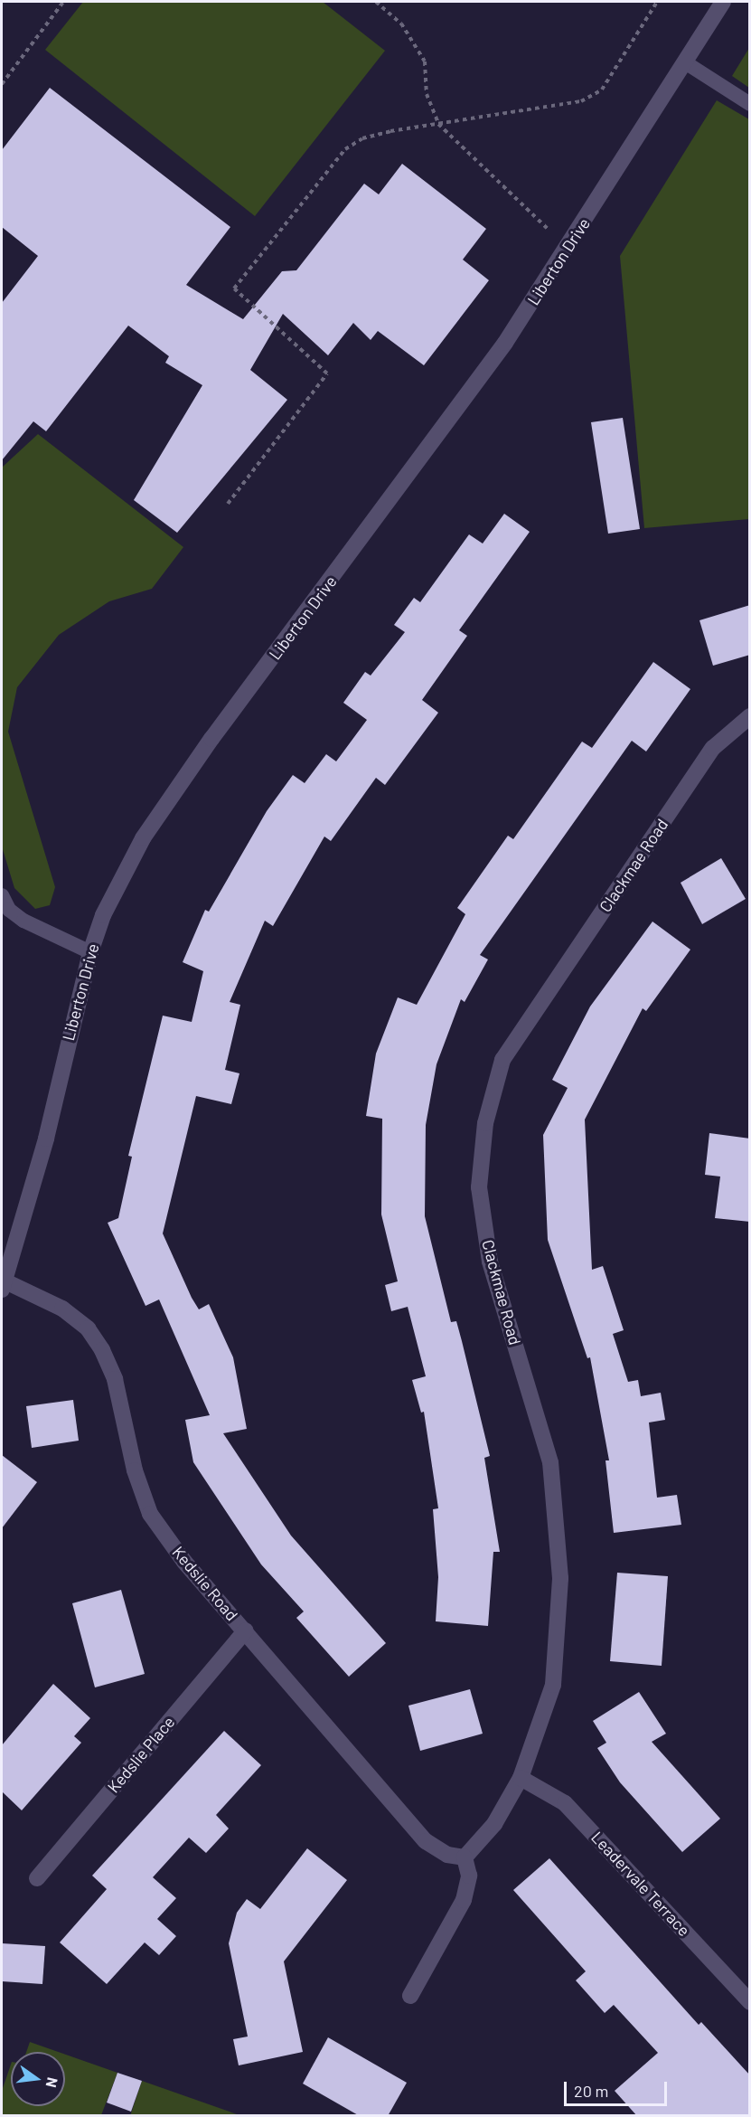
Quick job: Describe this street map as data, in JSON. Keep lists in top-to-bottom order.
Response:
{
  "streets": {
    "street": [
      "Liberton Drive",
      "Clackmae Road",
      "Kedslie Road",
      "Kedslie Place",
      "Leadervale Terrace"
    ]
  },
  "crossings": [
    ["Liberton Drive", "Kedslie Road"],
    ["Clackmae Road", "Leadervale Terrace"],
    ["Kedslie Road", "Kedslie Place"]
  ],
  "scale_bar": "20 m",
  "north": "right"
}
